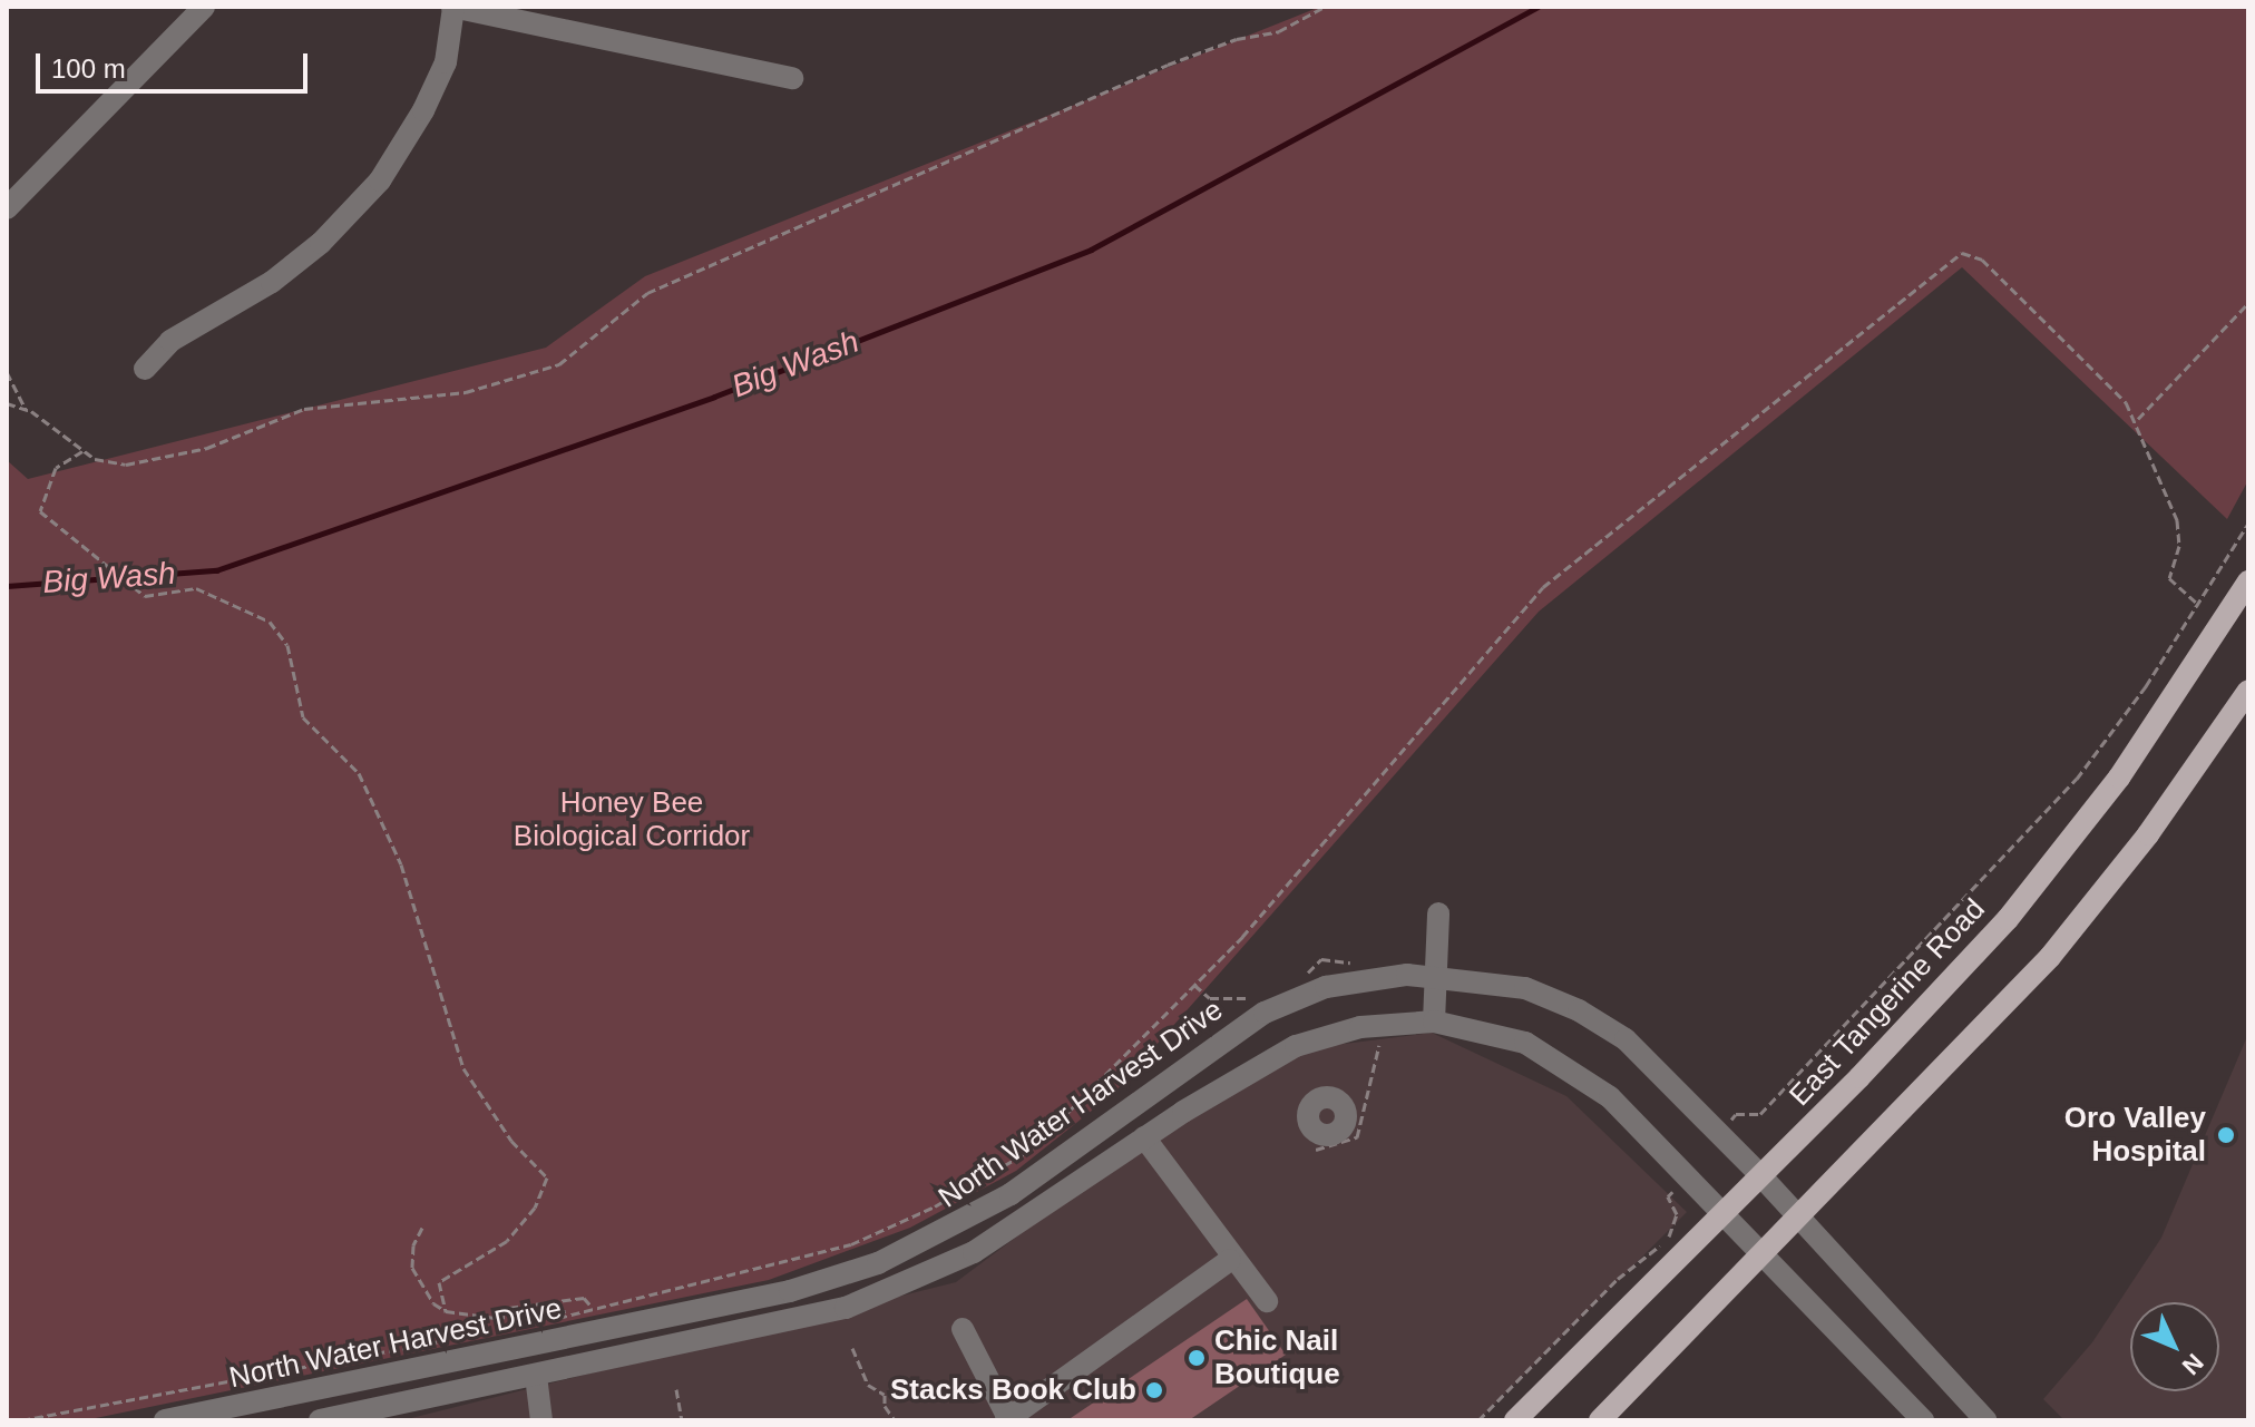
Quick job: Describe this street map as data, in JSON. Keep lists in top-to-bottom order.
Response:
{
  "streets": {
    "main road": ["East Tangerine Road"],
    "street": ["North Water Harvest Drive"]
  },
  "crossings": [
    ["East Tangerine Road", "North Water Harvest Drive"]
  ],
  "water": ["Big Wash"],
  "parks": ["Honey Bee Biological Corridor"],
  "places": ["Oro Valley Hospital", "Chic Nail Boutique", "Stacks Book Club"],
  "scale_bar": "100 m",
  "north": "bottom right"
}
